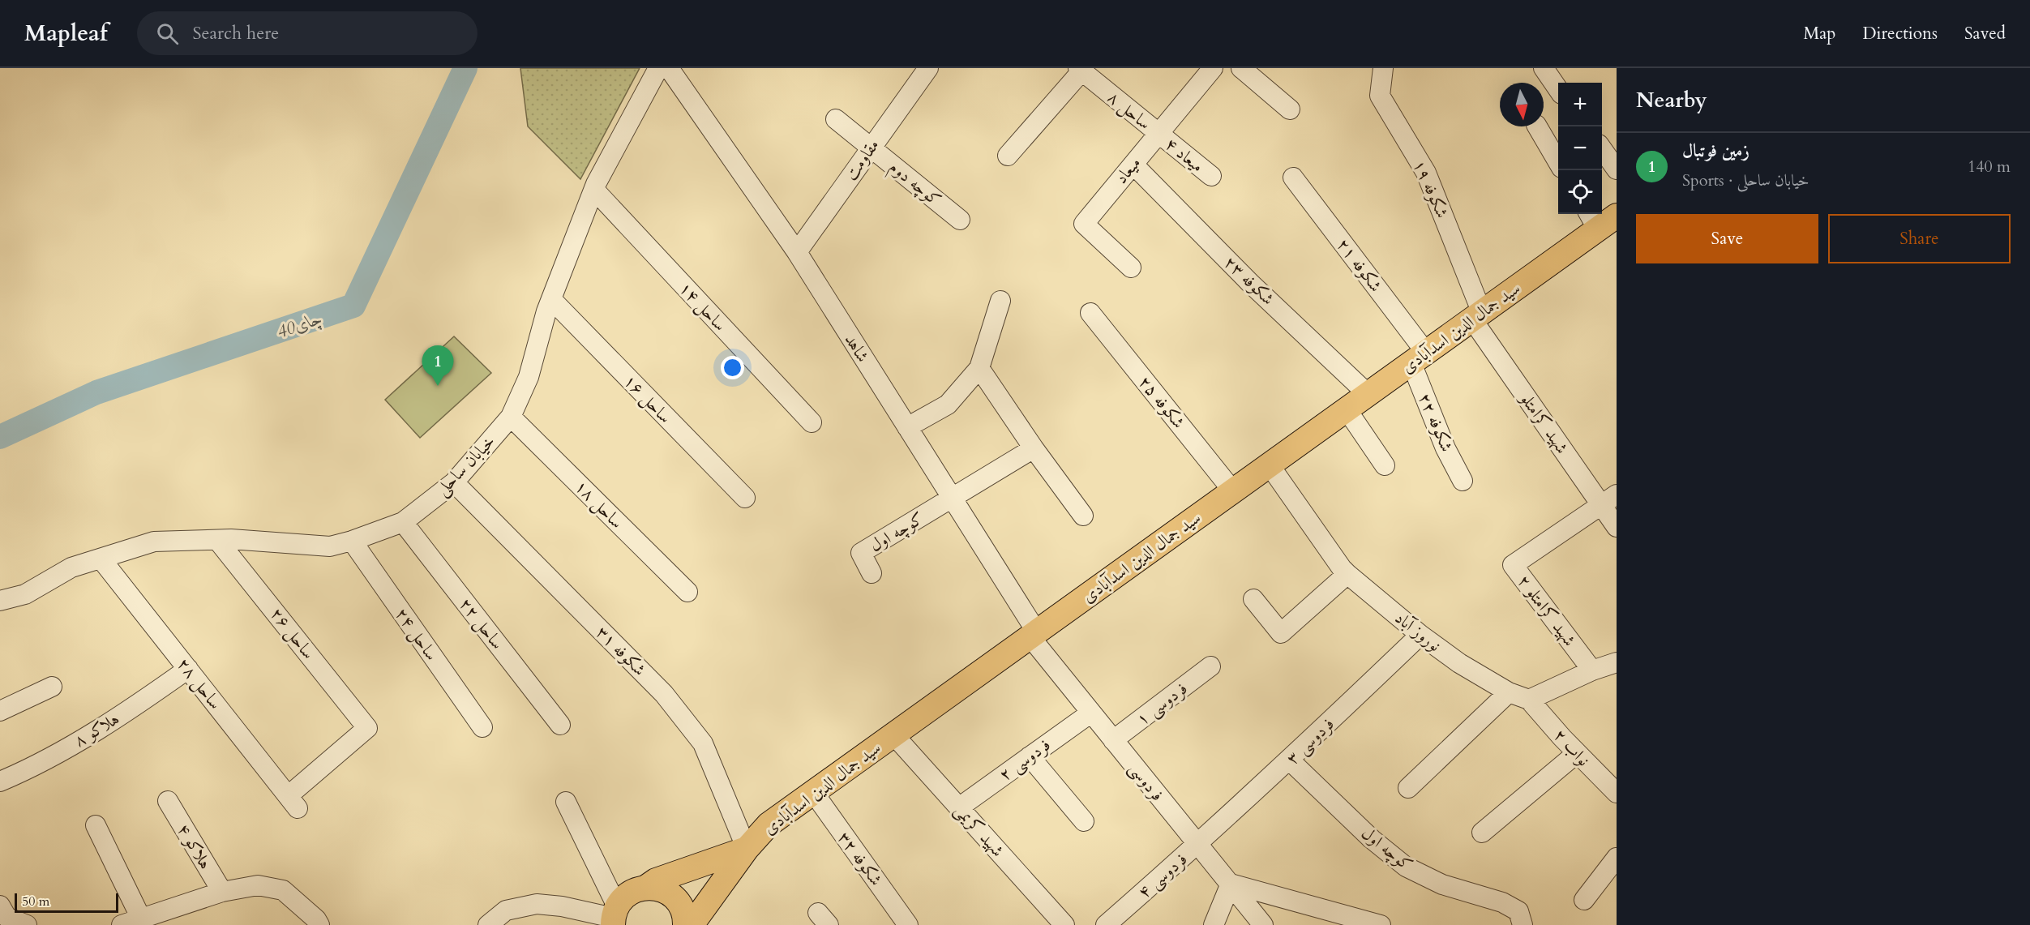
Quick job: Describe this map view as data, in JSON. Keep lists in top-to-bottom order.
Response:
{
  "streets": {
    "main road": ["سید جمال الدین اسدآبادی"],
    "street": [
      "ساحل ۸",
      "میعاد ۴",
      "مقاومت",
      "میعاد",
      "کوچه دوم",
      "شکوفه ۱۹",
      "شکوفه ۲۱",
      "شکوفه ۲۳",
      "ساحل ۱۴",
      "شاهد",
      "ساحل ۱۶",
      "شکوفه ۲۵",
      "شکوفه ۲۲",
      "شهید کرامتلو",
      "خیابان ساحلی",
      "ساحل ۱۸",
      "کوچه اول",
      "شهید کرامتلو ۲",
      "ساحل ۲۲",
      "نوروز آباد",
      "ساحل ۲۶",
      "ساحل ۲۴",
      "شکوفه ۳۱",
      "ساحل ۲۸",
      "فردوسی ۱",
      "هلاکو ۸",
      "فردوسی ۳",
      "نواب ۲",
      "فردوسی ۲",
      "فردوسی",
      "شهید کریمی",
      "هلاکو ۴",
      "شکوفه ۳۲",
      "فردوسی ۴"
    ]
  },
  "crossings": [
    ["ساحل ۸", "میعاد ۴"],
    ["ساحل ۸", "میعاد"],
    ["میعاد ۴", "میعاد"],
    ["مقاومت", "کوچه دوم"],
    ["مقاومت", "شاهد"],
    ["میعاد", "شکوفه ۲۳"],
    ["شکوفه ۱۹", "سید جمال الدین اسدآبادی"],
    ["شکوفه ۱۹", "شهید کرامتلو"],
    ["شکوفه ۲۱", "سید جمال الدین اسدآبادی"],
    ["شکوفه ۲۱", "شکوفه ۲۲"],
    ["شکوفه ۲۳", "سید جمال الدین اسدآبادی"],
    ["ساحل ۱۴", "خیابان ساحلی"],
    ["سید جمال الدین اسدآبادی", "شاهد"],
    ["سید جمال الدین اسدآبادی", "شکوفه ۲۵"],
    ["سید جمال الدین اسدآبادی", "شکوفه ۲۲"],
    ["سید جمال الدین اسدآبادی", "شهید کرامتلو"],
    ["سید جمال الدین اسدآبادی", "نوروز آباد"],
    ["سید جمال الدین اسدآبادی", "شکوفه ۳۱"],
    ["سید جمال الدین اسدآبادی", "فردوسی"],
    ["سید جمال الدین اسدآبادی", "شهید کریمی"],
    ["سید جمال الدین اسدآبادی", "شکوفه ۳۲"],
    ["شاهد", "کوچه اول"],
    ["شاهد", "فردوسی"],
    ["ساحل ۱۶", "خیابان ساحلی"],
    ["شهید کرامتلو", "شهید کرامتلو ۲"],
    ["خیابان ساحلی", "ساحل ۱۸"],
    ["خیابان ساحلی", "ساحل ۲۲"],
    ["خیابان ساحلی", "ساحل ۲۶"],
    ["خیابان ساحلی", "ساحل ۲۴"],
    ["خیابان ساحلی", "شکوفه ۳۱"],
    ["خیابان ساحلی", "ساحل ۲۸"],
    ["کوچه اول", "فردوسی ۳"],
    ["نوروز آباد", "فردوسی ۳"],
    ["نوروز آباد", "نواب ۲"],
    ["ساحل ۲۶", "ساحل ۲۸"],
    ["ساحل ۲۸", "هلاکو ۸"],
    ["فردوسی ۱", "فردوسی"],
    ["فردوسی ۳", "فردوسی"],
    ["فردوسی ۳", "فردوسی ۴"],
    ["فردوسی ۲", "فردوسی"],
    ["فردوسی ۲", "شهید کریمی"],
    ["فردوسی", "فردوسی ۴"]
  ],
  "water": ["40چای"],
  "scale_bar": "50 m",
  "north": "bottom",
  "page": {
    "header": "Mapleaf",
    "search": "Search here",
    "nav": ["Map", "Directions", "Saved"],
    "heading": "Nearby",
    "map_buttons": ["+", "−"],
    "list": [
      {
        "mark": "1",
        "name": "زمین فوتبال",
        "note": "Sports · خیابان ساحلی",
        "value": "140 m"
      }
    ],
    "buttons": ["Save", "Share"],
    "pins": "1",
    "scale": "50 m"
  }
}
